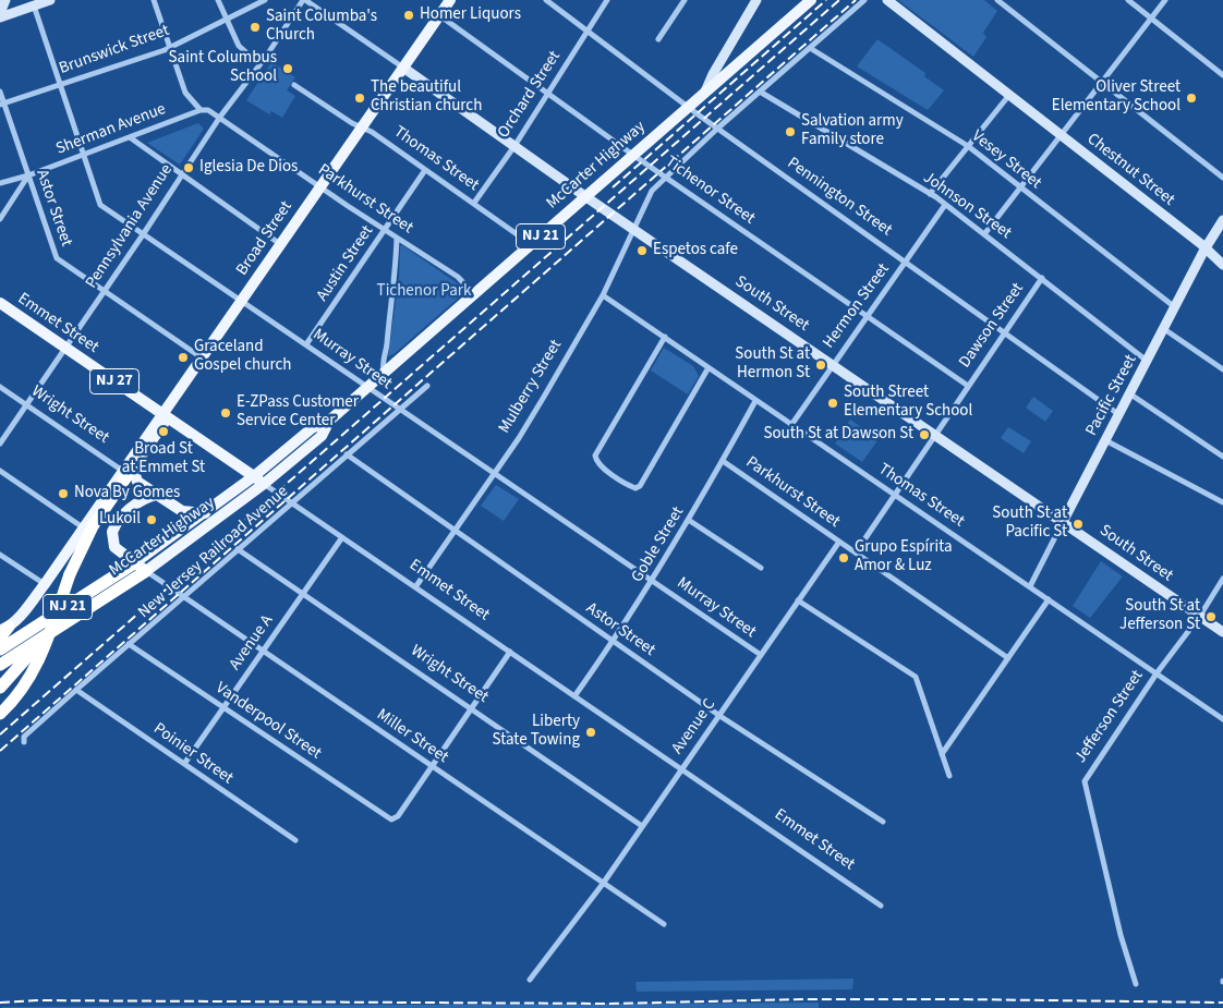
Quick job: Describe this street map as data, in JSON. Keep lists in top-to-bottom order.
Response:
{
  "streets": {
    "highway": ["McCarter Highway", "NJ 21"],
    "main road": [
      "Chestnut Street",
      "Broad Street",
      "South Street",
      "Emmet Street",
      "NJ 27",
      "Pacific Street",
      "Wright Street"
    ],
    "street": [
      "Brunswick Street",
      "Orchard Street",
      "Sherman Avenue",
      "Thomas Street",
      "Vesey Street",
      "Tichenor Street",
      "Pennington Street",
      "Parkhurst Street",
      "Johnson Street",
      "Astor Street",
      "Pennsylvania Avenue",
      "Austin Street",
      "Hermon Street",
      "Dawson Street",
      "Murray Street",
      "Mulberry Street",
      "Goble Street",
      "New Jersey Railroad Avenue",
      "Avenue A",
      "Jefferson Street",
      "Vanderpool Street",
      "Avenue C",
      "Miller Street",
      "Poinier Street"
    ]
  },
  "crossings": [
    ["Brunswick Street", "Astor Street"],
    ["Brunswick Street", "Murray Street"],
    ["Orchard Street", "Thomas Street"],
    ["Orchard Street", "Tichenor Street"],
    ["Orchard Street", "Pennington Street"],
    ["Orchard Street", "South Street"],
    ["Sherman Avenue", "Parkhurst Street"],
    ["Sherman Avenue", "Astor Street"],
    ["Sherman Avenue", "Murray Street"],
    ["Thomas Street", "McCarter Highway"],
    ["Thomas Street", "Broad Street"],
    ["Thomas Street", "Austin Street"],
    ["Thomas Street", "Hermon Street"],
    ["Thomas Street", "Dawson Street"],
    ["Thomas Street", "Mulberry Street"],
    ["Thomas Street", "Pacific Street"],
    ["Thomas Street", "Goble Street"],
    ["Thomas Street", "Jefferson Street"],
    ["Vesey Street", "Pacific Street"],
    ["McCarter Highway", "Tichenor Street"],
    ["McCarter Highway", "Pennington Street"],
    ["McCarter Highway", "Parkhurst Street"],
    ["McCarter Highway", "South Street"],
    ["McCarter Highway", "Emmet Street"],
    ["McCarter Highway", "Murray Street"],
    ["McCarter Highway", "Wright Street"],
    ["McCarter Highway", "Miller Street"],
    ["Chestnut Street", "Pacific Street"],
    ["Tichenor Street", "Broad Street"],
    ["Tichenor Street", "Hermon Street"],
    ["Tichenor Street", "Dawson Street"],
    ["Tichenor Street", "Mulberry Street"],
    ["Pennington Street", "Hermon Street"],
    ["Pennington Street", "Dawson Street"],
    ["Pennington Street", "Pacific Street"],
    ["Parkhurst Street", "Pennsylvania Avenue"],
    ["Parkhurst Street", "Broad Street"],
    ["Parkhurst Street", "Austin Street"],
    ["Parkhurst Street", "Dawson Street"],
    ["Parkhurst Street", "Goble Street"],
    ["Parkhurst Street", "Avenue C"],
    ["Johnson Street", "Hermon Street"],
    ["Johnson Street", "Dawson Street"],
    ["Johnson Street", "Pacific Street"],
    ["Astor Street", "Pennsylvania Avenue"],
    ["Astor Street", "Broad Street"],
    ["Astor Street", "Mulberry Street"],
    ["Astor Street", "Goble Street"],
    ["Astor Street", "New Jersey Railroad Avenue"],
    ["Astor Street", "Avenue C"],
    ["Pennsylvania Avenue", "South Street"],
    ["Pennsylvania Avenue", "Emmet Street"],
    ["Pennsylvania Avenue", "Murray Street"],
    ["Pennsylvania Avenue", "Wright Street"],
    ["Broad Street", "South Street"],
    ["Broad Street", "Emmet Street"],
    ["Broad Street", "Murray Street"],
    ["Broad Street", "Wright Street"],
    ["Austin Street", "Murray Street"],
    ["South Street", "Hermon Street"],
    ["South Street", "Dawson Street"],
    ["South Street", "Mulberry Street"],
    ["South Street", "Pacific Street"],
    ["South Street", "Jefferson Street"],
    ["Emmet Street", "Mulberry Street"],
    ["Emmet Street", "Goble Street"],
    ["Emmet Street", "New Jersey Railroad Avenue"],
    ["Emmet Street", "Avenue A"],
    ["Emmet Street", "Avenue C"],
    ["Murray Street", "Mulberry Street"],
    ["Murray Street", "Goble Street"],
    ["Murray Street", "New Jersey Railroad Avenue"],
    ["Murray Street", "Avenue C"],
    ["Wright Street", "New Jersey Railroad Avenue"],
    ["Wright Street", "Avenue A"],
    ["Wright Street", "Avenue C"],
    ["New Jersey Railroad Avenue", "Vanderpool Street"],
    ["New Jersey Railroad Avenue", "Miller Street"],
    ["New Jersey Railroad Avenue", "Poinier Street"],
    ["Avenue A", "Vanderpool Street"],
    ["Avenue A", "Miller Street"],
    ["Avenue A", "Poinier Street"],
    ["Vanderpool Street", "Miller Street"],
    ["Avenue C", "Miller Street"]
  ],
  "parks": ["Tichenor Park"],
  "places": [
    "Homer Liquors",
    "Saint Columba's Church",
    "Saint Columbus School",
    "The beautiful Christian church",
    "Oliver Street Elementary School",
    "Salvation army Family store",
    "Iglesia De Dios",
    "Espetos cafe",
    "Graceland Gospel church",
    "South St at Hermon St",
    "South Street Elementary School",
    "E-ZPass Customer Service Center",
    "Broad St at Emmet St",
    "South St at Dawson St",
    "Nova By Gomes",
    "Lukoil",
    "South St at Pacific St",
    "Grupo Espírita Amor & Luz",
    "South St at Jefferson St",
    "Liberty State Towing"
  ]
}
